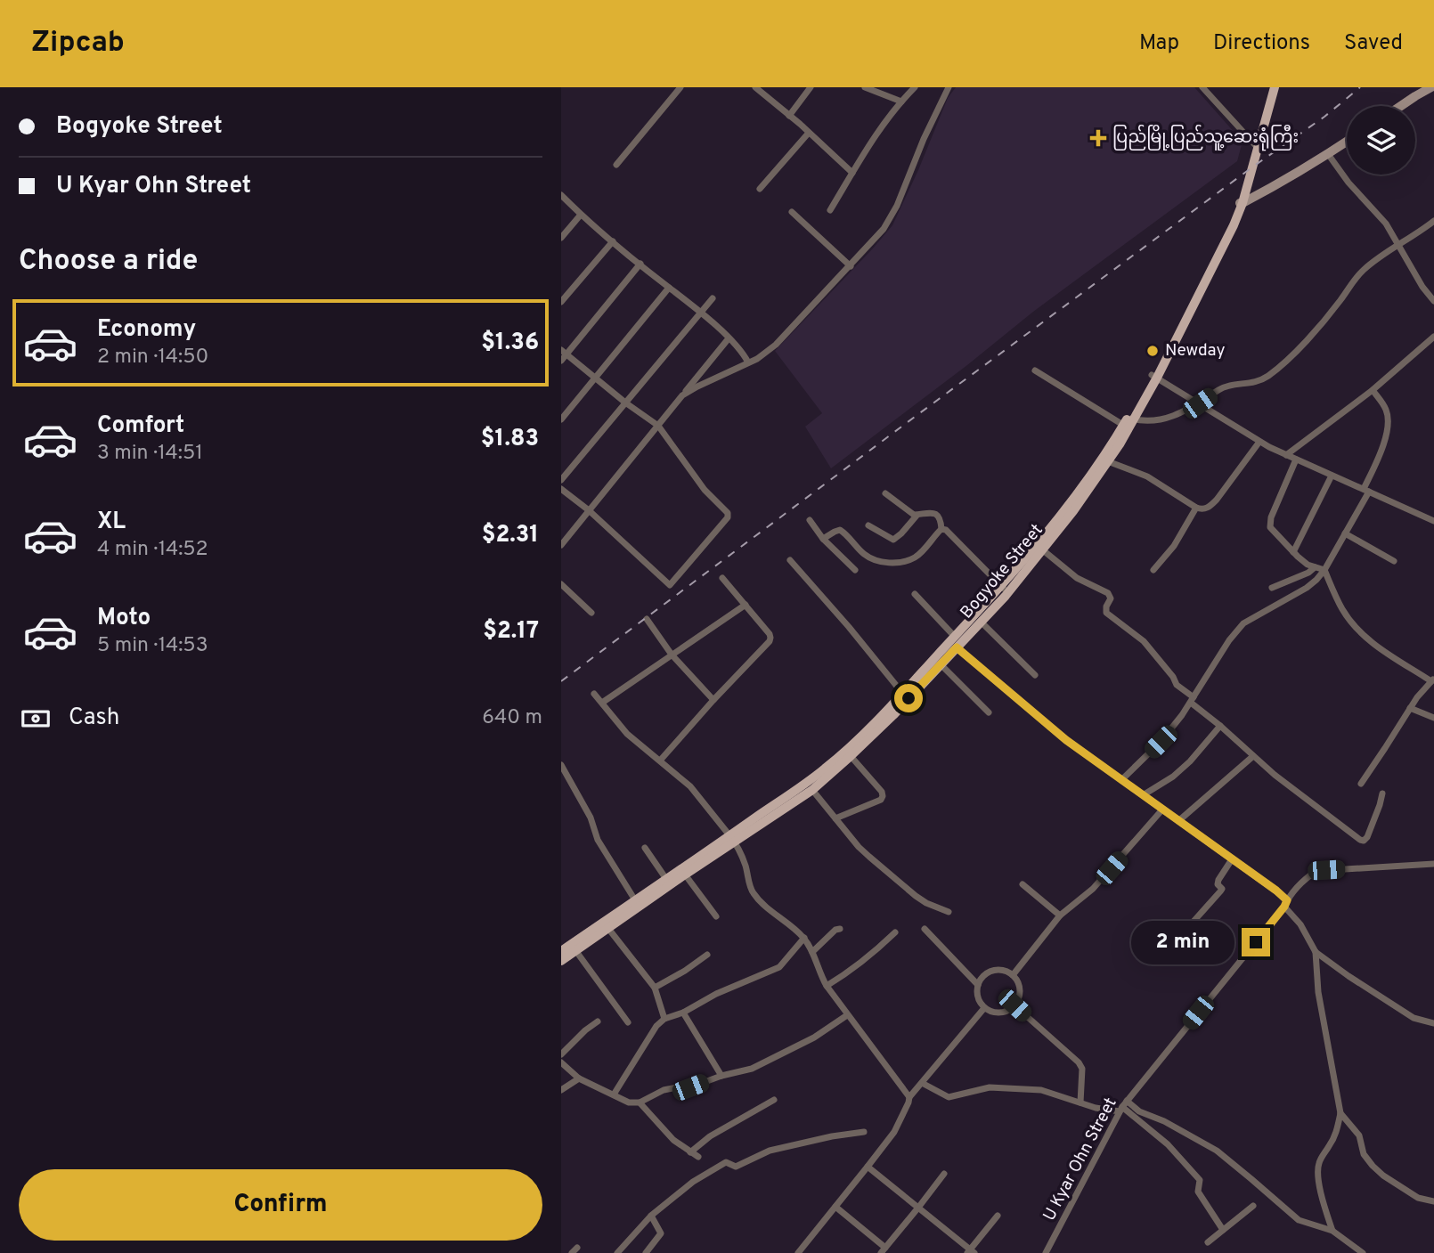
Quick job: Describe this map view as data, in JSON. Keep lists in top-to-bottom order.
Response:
{
  "streets": {
    "main road": ["Bogyoke Street"],
    "street": ["U Kyar Ohn Street"]
  },
  "places": {
    "health": ["ပြည်မြို့ပြည်သူ့ဆေးရုံကြီး"],
    "other": ["Newday"]
  },
  "page": {
    "header": "Zipcab",
    "nav": ["Map", "Directions", "Saved"],
    "banner": ["Bogyoke Street", "U Kyar Ohn Street"],
    "heading": "Choose a ride",
    "list": [
      {
        "name": "Economy",
        "note": "2 min · 14:50",
        "value": "$1.36"
      },
      {
        "name": "Comfort",
        "note": "3 min · 14:51",
        "value": "$1.83"
      },
      {
        "name": "XL",
        "note": "4 min · 14:52",
        "value": "$2.31"
      },
      {
        "name": "Moto",
        "note": "5 min · 14:53",
        "value": "$2.17"
      }
    ],
    "pay": ["Cash", "640 m"],
    "bubble": "2 min",
    "buttons": "Confirm"
  }
}
